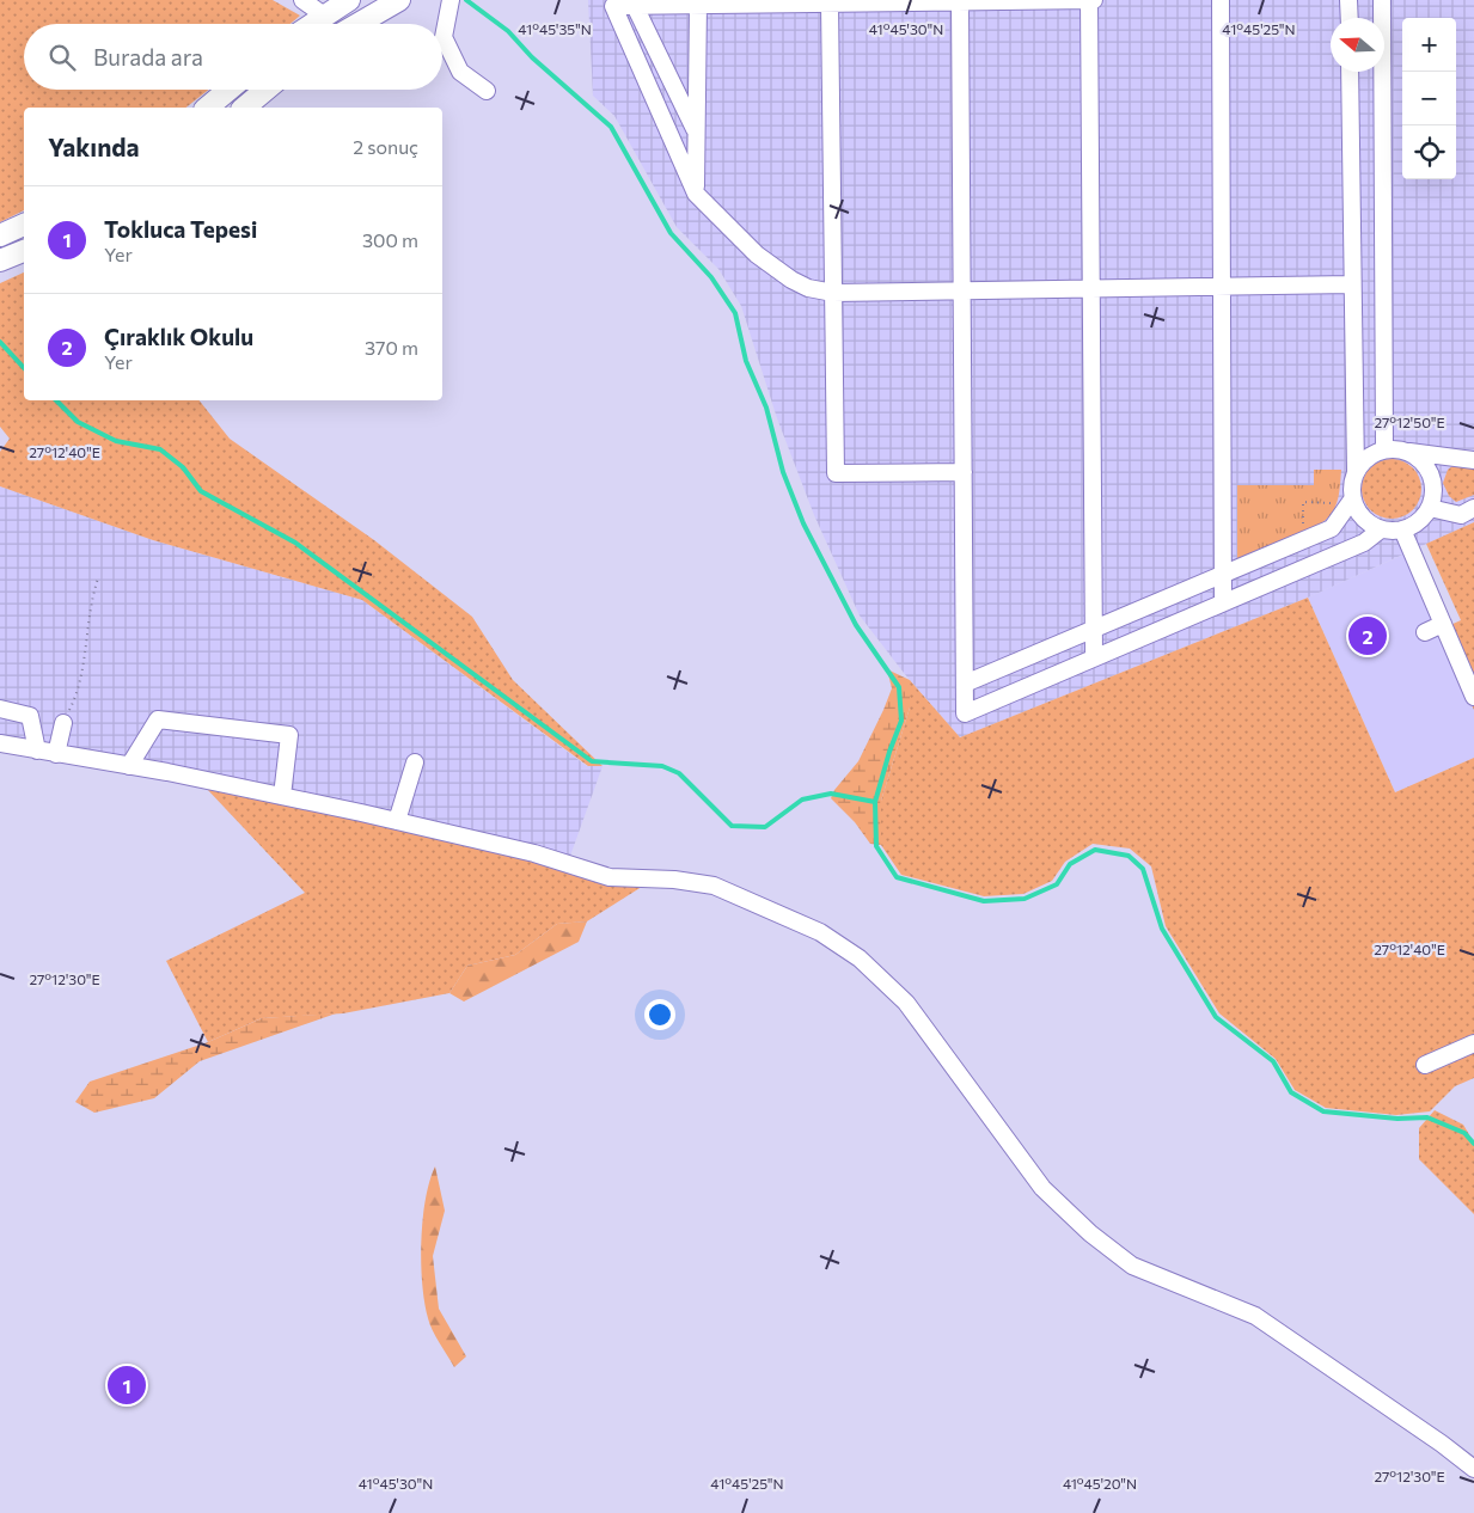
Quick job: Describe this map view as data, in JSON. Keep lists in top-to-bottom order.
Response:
{
  "north": "left",
  "page": {
    "map_buttons": ["+", "−"],
    "search": "Burada ara",
    "heading": ["Yakında", "2 sonuç"],
    "list": [
      {
        "mark": "1",
        "name": "Tokluca Tepesi",
        "note": "Yer",
        "value": "300 m"
      },
      {
        "mark": "2",
        "name": "Çıraklık Okulu",
        "note": "Yer",
        "value": "370 m"
      }
    ],
    "pins": ["2", "1"]
  },
  "coordinates": [
    "41°45'35\"N",
    "41°45'30\"N",
    "41°45'25\"N",
    "27°12'50\"E",
    "27°12'40\"E",
    "27°12'30\"E",
    "41°45'20\"N"
  ]
}
